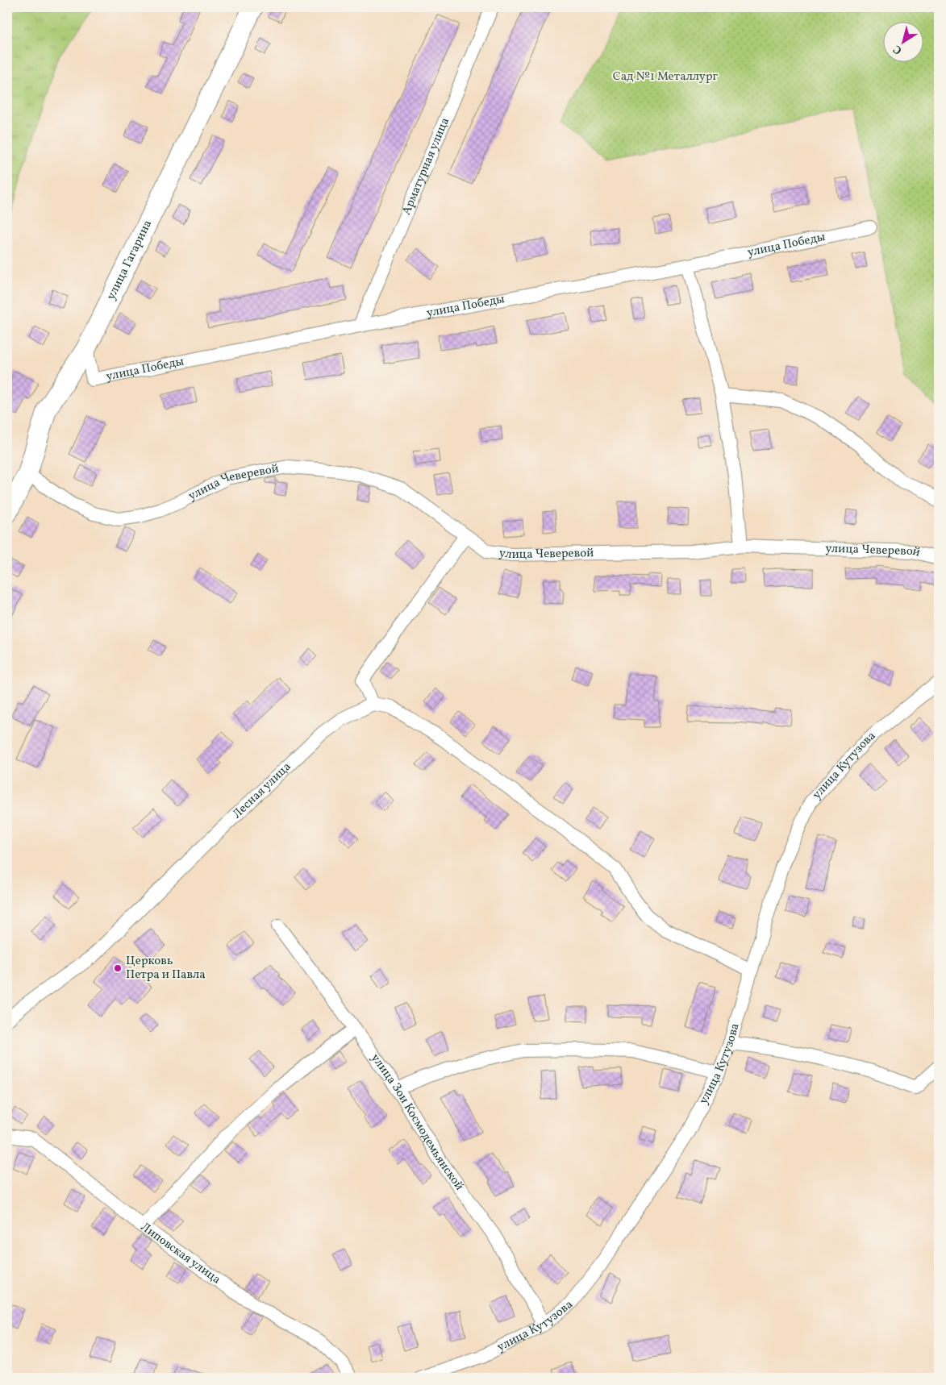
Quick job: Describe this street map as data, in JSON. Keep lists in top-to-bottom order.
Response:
{
  "streets": {
    "street": [
      "Арматурная улица",
      "улица Победы",
      "улица Гагарина",
      "улица Чеверевой",
      "улица Кутузова",
      "Лесная улица",
      "улица Зои Космодемьянской",
      "Липовская улица"
    ]
  },
  "crossings": [
    ["Арматурная улица", "улица Победы"],
    ["улица Победы", "улица Гагарина"],
    ["улица Гагарина", "улица Чеверевой"],
    ["улица Кутузова", "улица Зои Космодемьянской"]
  ],
  "parks": ["Сад №1 Металлург"],
  "places": ["Церковь Петра и Павла"],
  "north": "bottom left"
}
